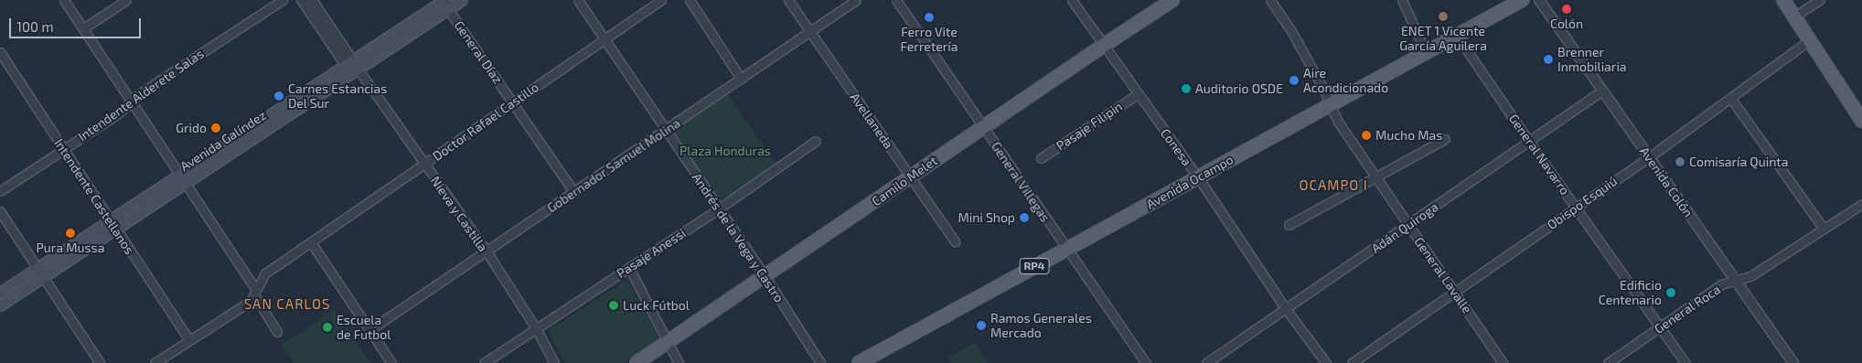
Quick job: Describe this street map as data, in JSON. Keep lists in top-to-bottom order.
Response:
{
  "streets": {
    "main road": [
      "Avenida Galíndez",
      "Camilo Melet",
      "Avenida Ocampo",
      "RP4"
    ],
    "street": [
      "General Díaz",
      "Intendente Alderete Salas",
      "Avellaneda",
      "Doctor Rafael Castillo",
      "Pasaje Filipin",
      "Conesa",
      "General Navarro",
      "Gobernador Samuel Molina",
      "General Villegas",
      "Avenida Colón",
      "Intendente Castellanos",
      "Obispo Esquiú",
      "Nieva y Castilla",
      "Adán Quiroga",
      "Andrés de la Vega y Castro",
      "Pasaje Anessi",
      "General Lavalle",
      "General Roca"
    ]
  },
  "crossings": [
    ["General Díaz", "Doctor Rafael Castillo"],
    ["General Díaz", "Avenida Galíndez"],
    ["General Díaz", "Gobernador Samuel Molina"],
    ["Intendente Alderete Salas", "Intendente Castellanos"],
    ["Avellaneda", "Gobernador Samuel Molina"],
    ["Avellaneda", "Camilo Melet"],
    ["Doctor Rafael Castillo", "Nieva y Castilla"],
    ["Doctor Rafael Castillo", "Andrés de la Vega y Castro"],
    ["Pasaje Filipin", "Conesa"],
    ["Avenida Galíndez", "Intendente Castellanos"],
    ["Avenida Galíndez", "Nieva y Castilla"],
    ["Conesa", "Camilo Melet"],
    ["Conesa", "Avenida Ocampo"],
    ["Conesa", "Adán Quiroga"],
    ["General Navarro", "Avenida Ocampo"],
    ["General Navarro", "Obispo Esquiú"],
    ["General Navarro", "Adán Quiroga"],
    ["General Navarro", "General Roca"],
    ["Gobernador Samuel Molina", "Nieva y Castilla"],
    ["Gobernador Samuel Molina", "Andrés de la Vega y Castro"],
    ["Camilo Melet", "General Villegas"],
    ["Camilo Melet", "Andrés de la Vega y Castro"],
    ["General Villegas", "Avenida Ocampo"],
    ["Avenida Ocampo", "General Lavalle"],
    ["Avenida Colón", "Obispo Esquiú"],
    ["Avenida Colón", "Adán Quiroga"],
    ["Avenida Colón", "General Roca"],
    ["Obispo Esquiú", "General Lavalle"],
    ["Nieva y Castilla", "Pasaje Anessi"],
    ["Adán Quiroga", "General Lavalle"],
    ["Andrés de la Vega y Castro", "Pasaje Anessi"]
  ],
  "districts": ["OCAMPO I", "SAN CARLOS"],
  "parks": ["Plaza Honduras"],
  "places": [
    "Colón",
    "ENET 1 Vicente García Aguilera",
    "Ferro Vite Ferretería",
    "Brenner Inmobiliaria",
    "Aire Acondicionado",
    "Auditorio OSDE",
    "Carnes Estancias Del Sur",
    "Grido",
    "Mucho Mas",
    "Comisaría Quinta",
    "Mini Shop",
    "Pura Mussa",
    "Edificio Centenario",
    "Luck Fútbol",
    "Ramos Generales Mercado",
    "Escuela de Futbol"
  ],
  "scale_bar": "100 m"
}
